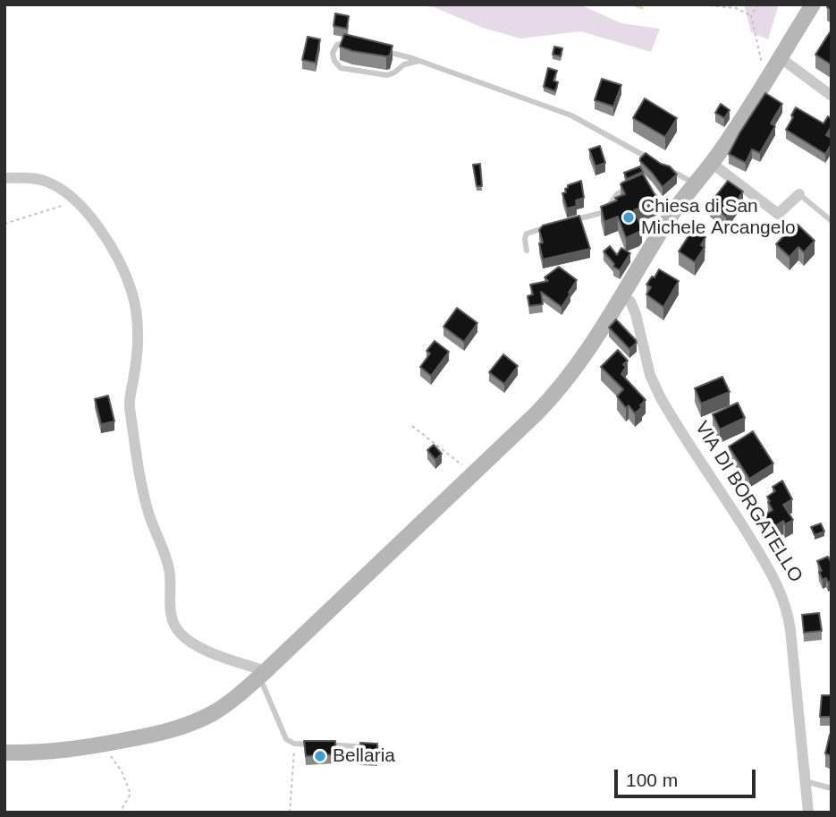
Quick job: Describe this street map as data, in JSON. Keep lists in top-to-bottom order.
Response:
{
  "streets": {
    "street": ["VIA DI BORGATELLO"]
  },
  "places": ["Chiesa di San Michele Arcangelo", "Bellaria"],
  "scale_bar": "100 m"
}
